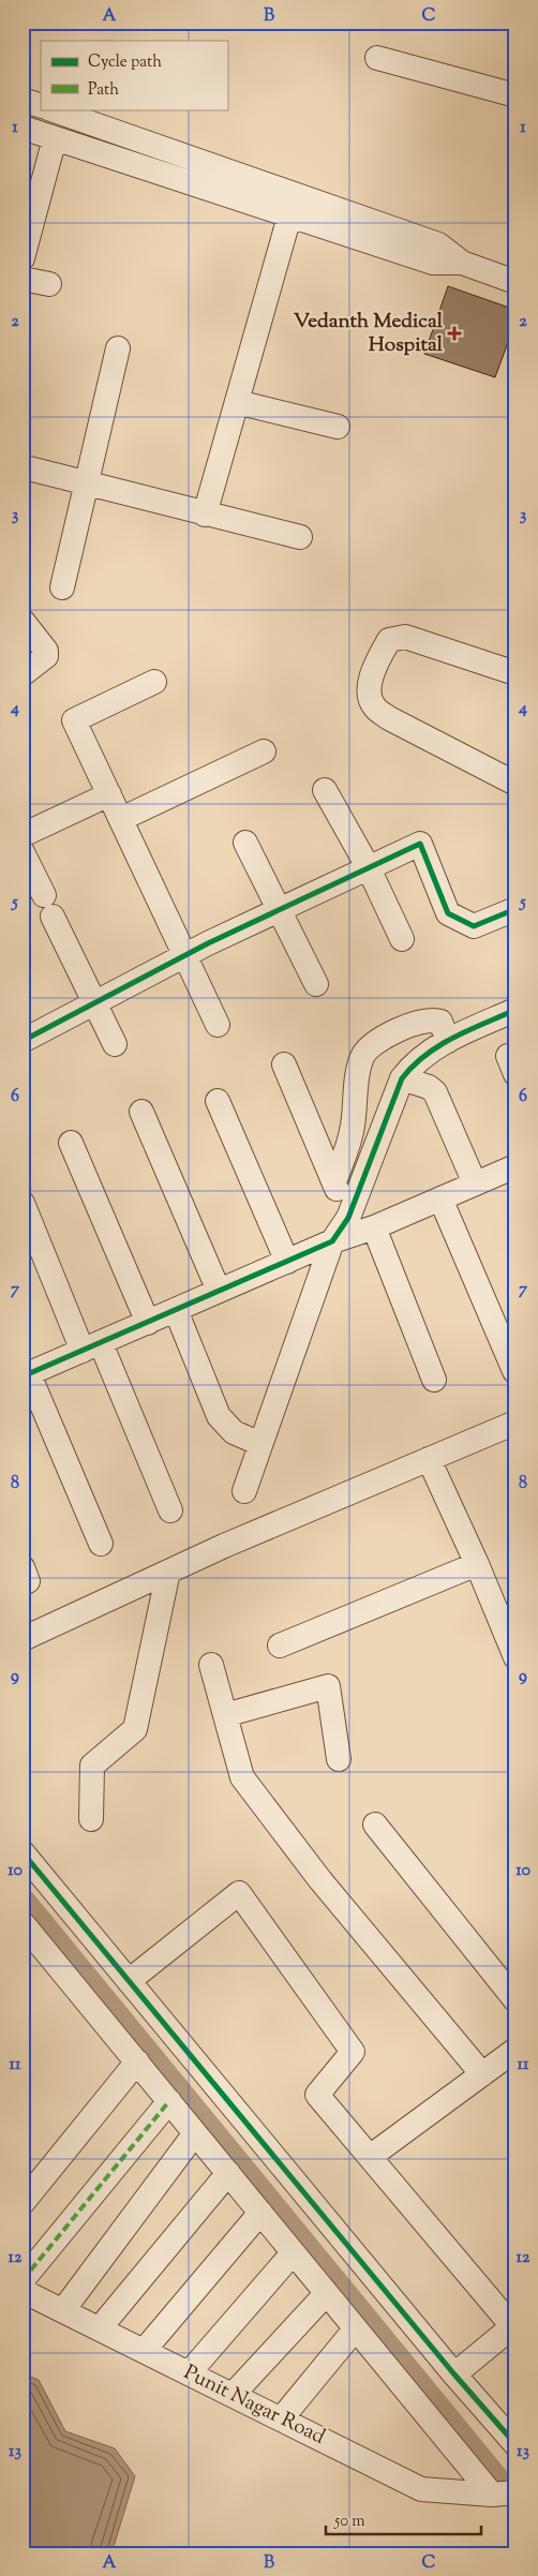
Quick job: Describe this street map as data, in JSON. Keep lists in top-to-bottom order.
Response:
{
  "streets": {
    "street": ["Punit Nagar Road"]
  },
  "places": {
    "health": ["Vedanth Medical Hospital"]
  },
  "legend": ["Cycle path", "Path"],
  "scale_bar": "50 m",
  "grid": {
    "columns": ["A", "B", "C"],
    "rows": [
      "1",
      "2",
      "3",
      "4",
      "5",
      "6",
      "7",
      "8",
      "9",
      "10",
      "11",
      "12",
      "13"
    ]
  }
}
